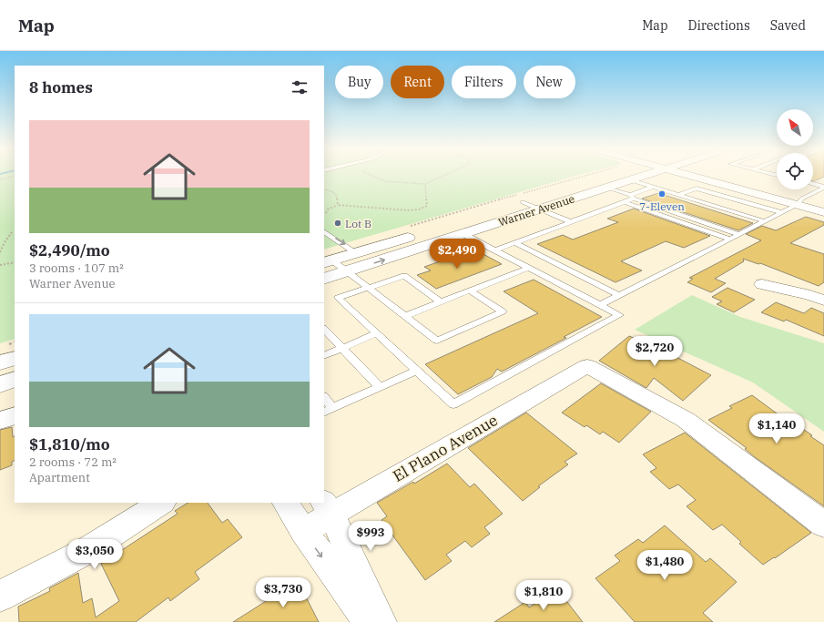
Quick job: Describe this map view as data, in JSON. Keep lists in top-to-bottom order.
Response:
{
  "streets": {
    "main road": ["Warner Avenue"],
    "street": ["El Plano Avenue"]
  },
  "places": ["7-Eleven", "Lot B"],
  "north": "top left",
  "page": {
    "header": "Map",
    "nav": ["Map", "Directions", "Saved"],
    "chip": [
      "Buy",
      "Rent",
      "Filters",
      "New"
    ],
    "heading": "8 homes",
    "list": [
      {
        "name": "$2,490/mo",
        "note": "3 rooms · 107 m² · Warner Avenue"
      },
      {
        "name": "$1,810/mo",
        "note": "2 rooms · 72 m² · Apartment"
      }
    ],
    "price": [
      "$2,490",
      "$2,720",
      "$1,140",
      "$993",
      "$3,050",
      "$1,480",
      "$3,730",
      "$1,810"
    ]
  }
}
